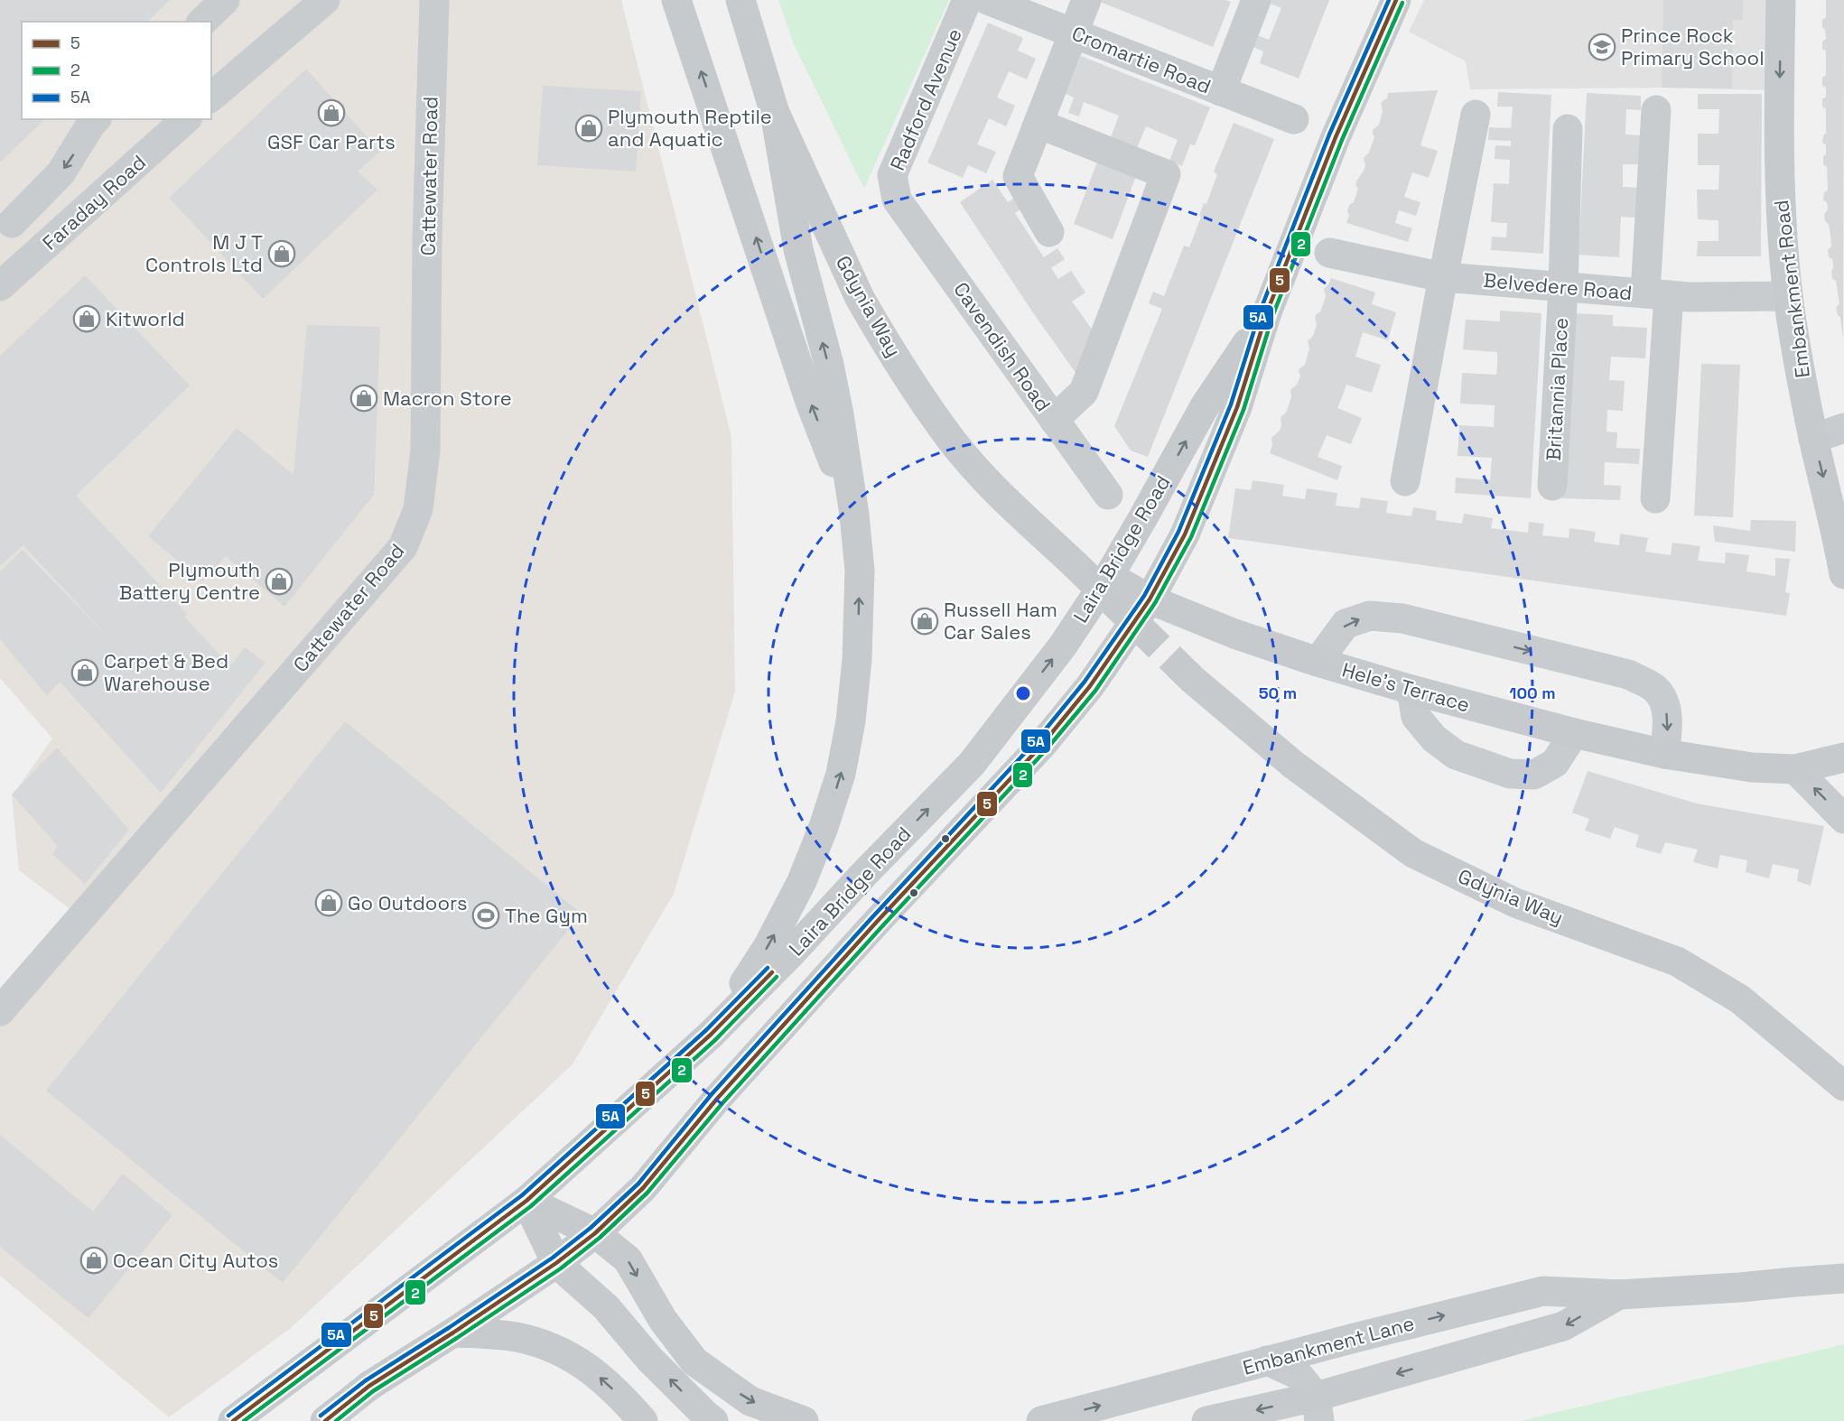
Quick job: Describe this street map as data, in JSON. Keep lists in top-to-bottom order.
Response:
{
  "streets": {
    "main road": [
      "Embankment Road",
      "Gdynia Way",
      "Laira Bridge Road",
      "Hele's Terrace",
      "Embankment Lane"
    ],
    "street": [
      "Cromartie Road",
      "Radford Avenue",
      "Cattewater Road",
      "Faraday Road",
      "Belvedere Road",
      "Cavendish Road",
      "Britannia Place"
    ]
  },
  "crossings": [
    ["Radford Avenue", "Cavendish Road"],
    ["Belvedere Road", "Embankment Road"],
    ["Belvedere Road", "Britannia Place"],
    ["Laira Bridge Road", "Hele's Terrace"]
  ],
  "one_way": ["Embankment Road"],
  "places": {
    "school or university": ["Prince Rock Primary School"],
    "shop": [
      "GSF Car Parts",
      "Plymouth Reptile and Aquatic",
      "M J T Controls Ltd",
      "Kitworld",
      "Macron Store",
      "Plymouth Battery Centre",
      "Russell Ham Car Sales",
      "Carpet & Bed Warehouse",
      "Go Outdoors",
      "Ocean City Autos"
    ],
    "sports": ["The Gym"]
  },
  "lines": ["transit line 5", "transit line 5A", "transit line 2"],
  "legend": ["5", "2", "5A"],
  "rings": ["50 m", "100 m"]
}
